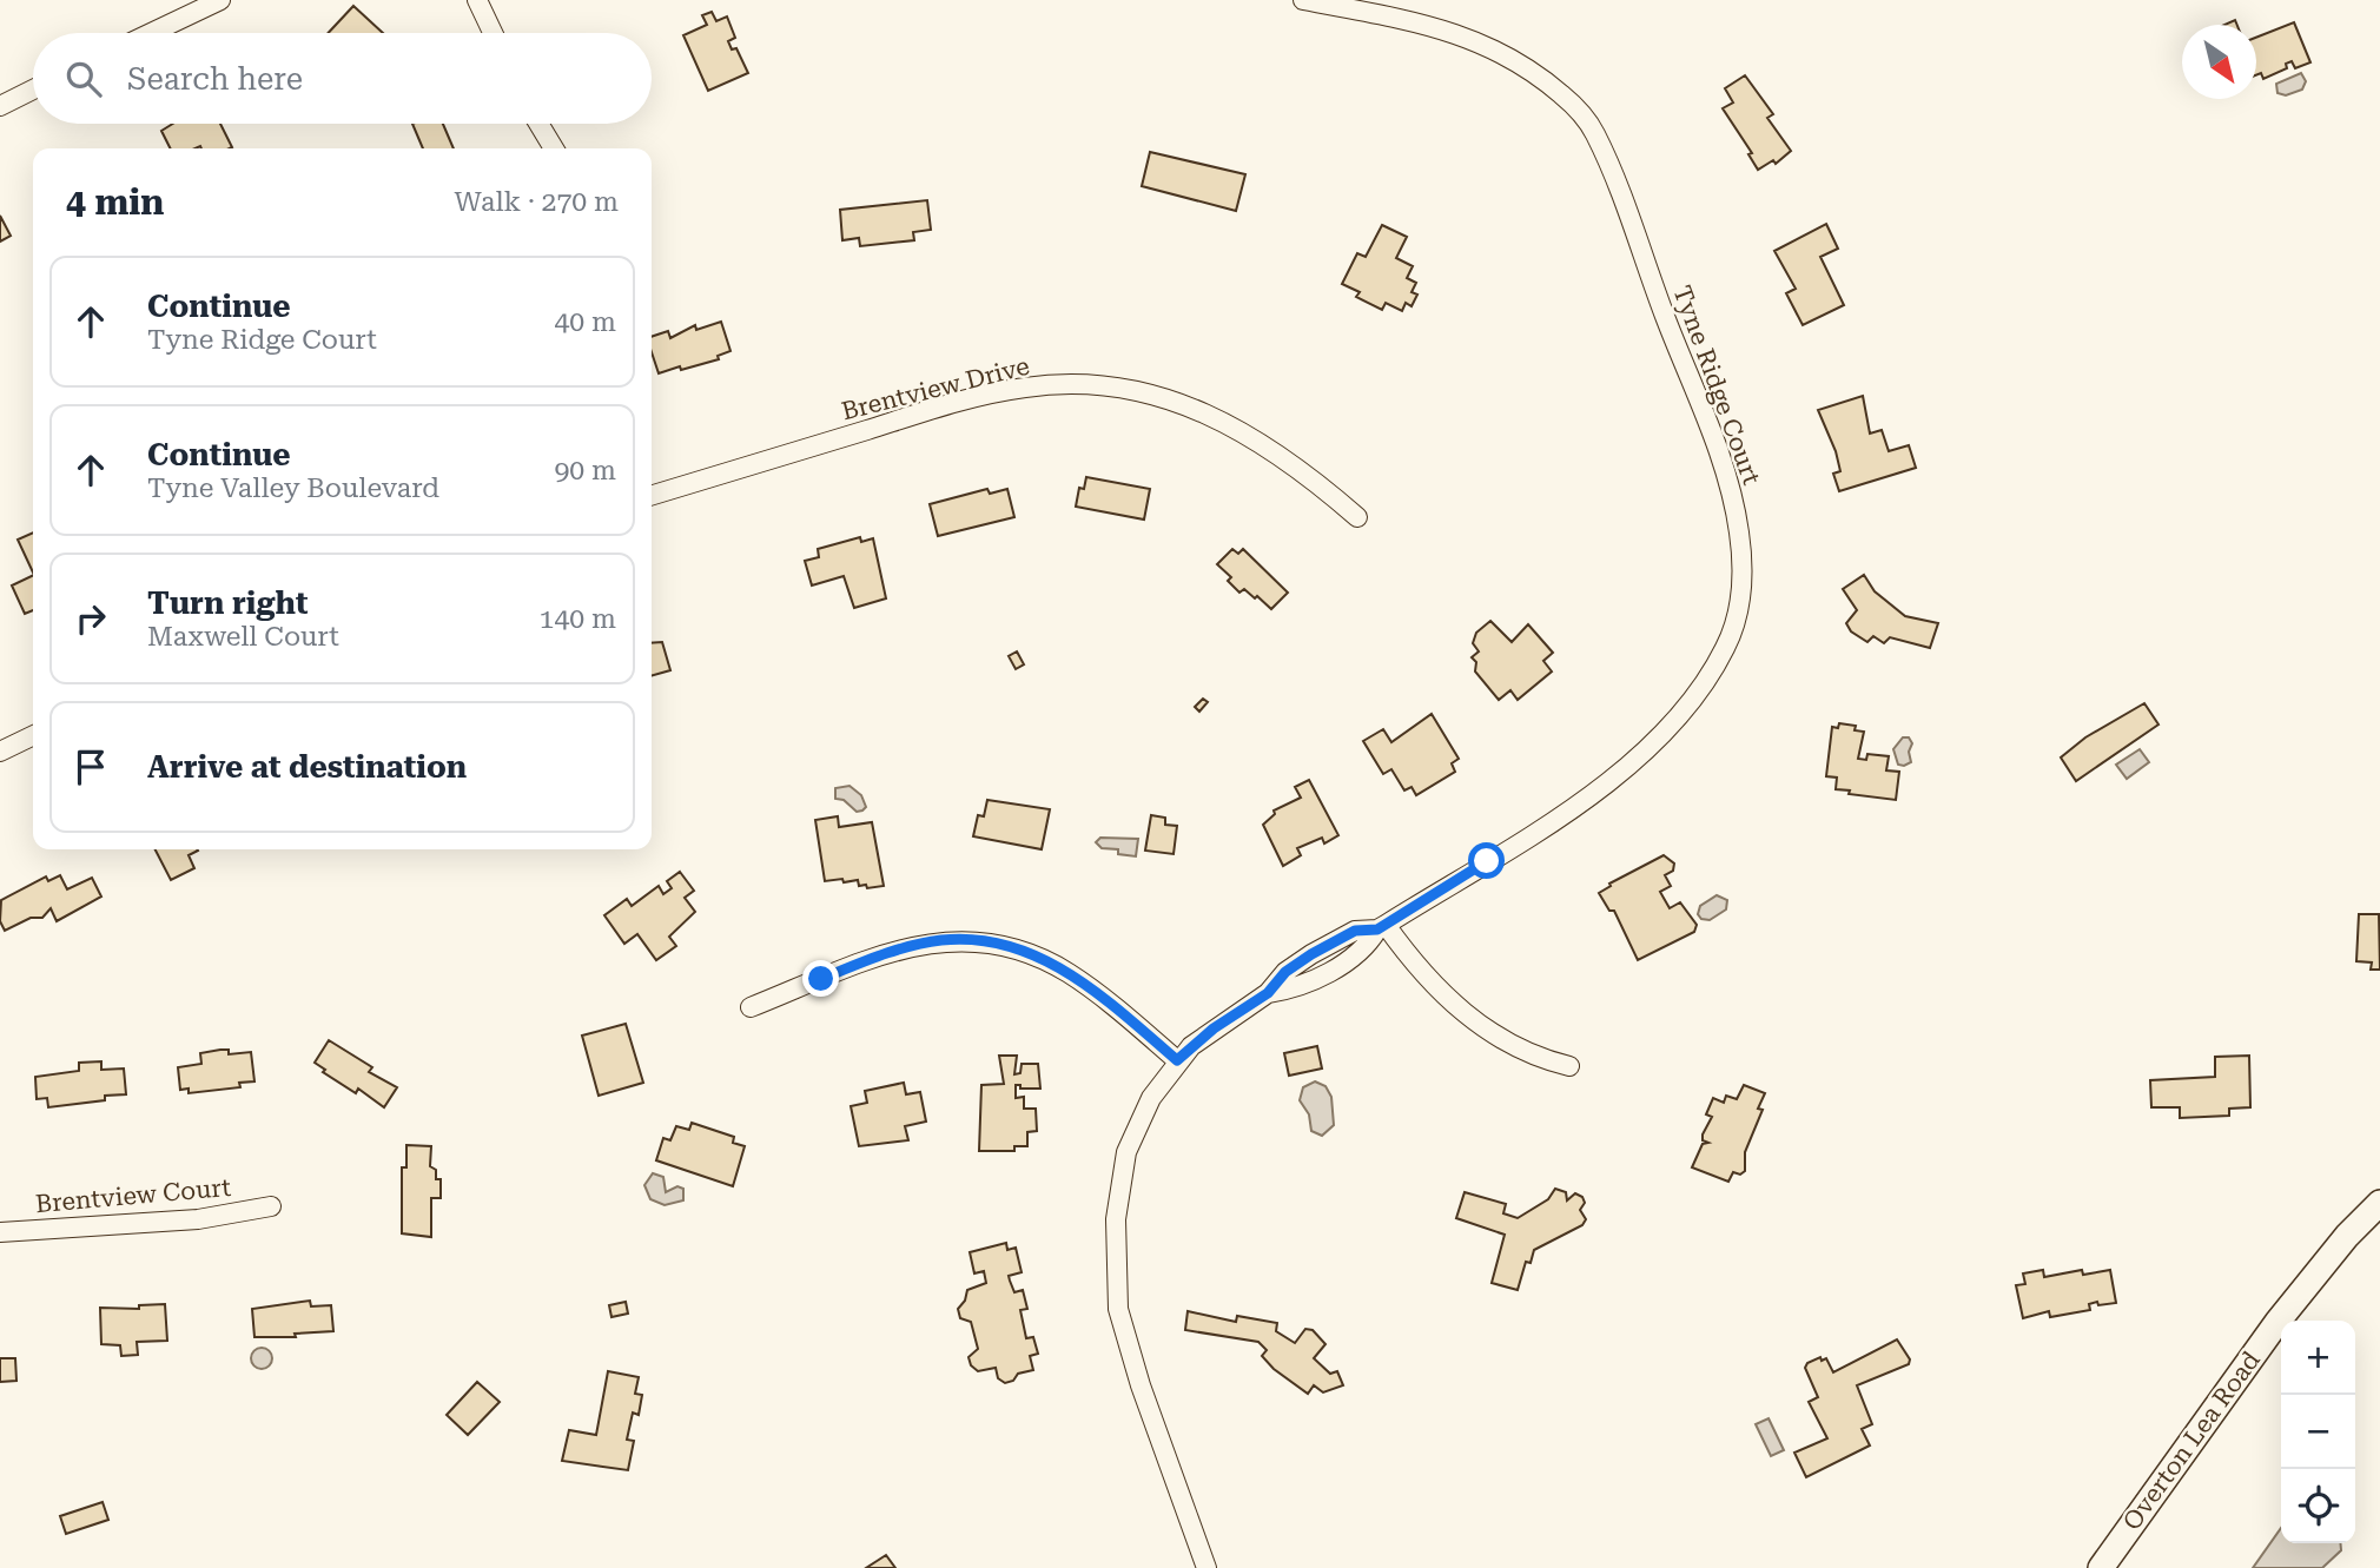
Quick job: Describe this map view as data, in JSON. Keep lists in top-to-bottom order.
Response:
{
  "streets": {
    "street": [
      "Tyne Ridge Court",
      "Brentview Drive",
      "Brentview Court",
      "Overton Lea Road"
    ]
  },
  "north": "bottom right",
  "page": {
    "search": "Search here",
    "heading": ["4 min", "Walk · 270 m"],
    "list": [
      ["Continue", "Tyne Ridge Court", "40 m"],
      ["Continue", "Tyne Valley Boulevard", "90 m"],
      ["Turn right", "Maxwell Court", "140 m"],
      "Arrive at destination"
    ],
    "map_buttons": ["+", "−"]
  }
}
